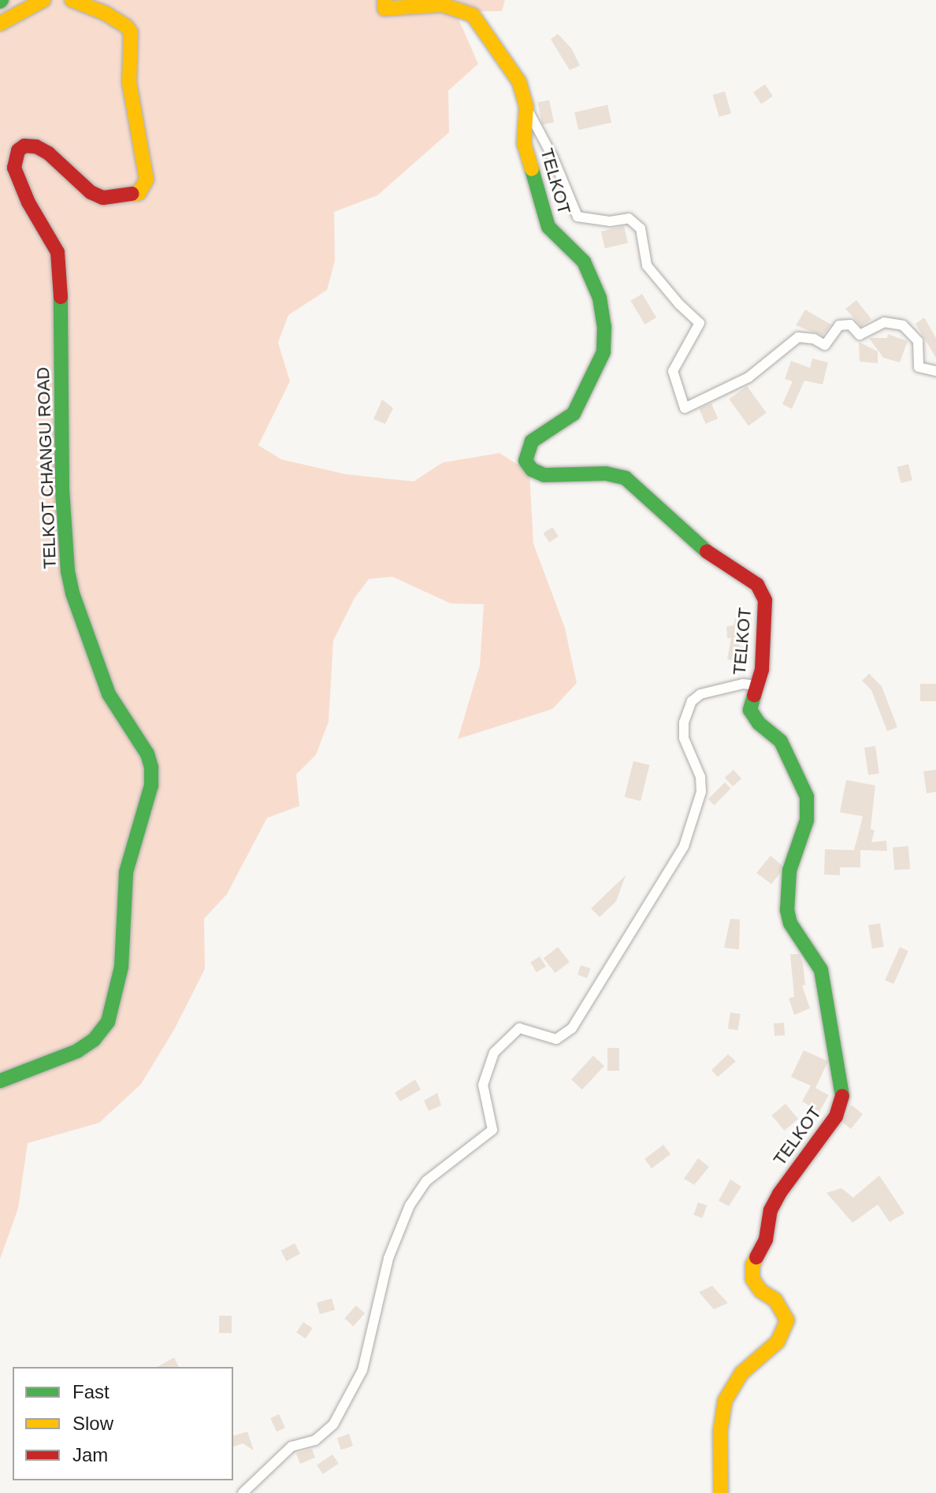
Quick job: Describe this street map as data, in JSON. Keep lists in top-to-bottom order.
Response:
{
  "streets": {
    "street": ["TELKOT", "TELKOT CHANGU ROAD"]
  },
  "legend": ["Fast", "Slow", "Jam"]
}
